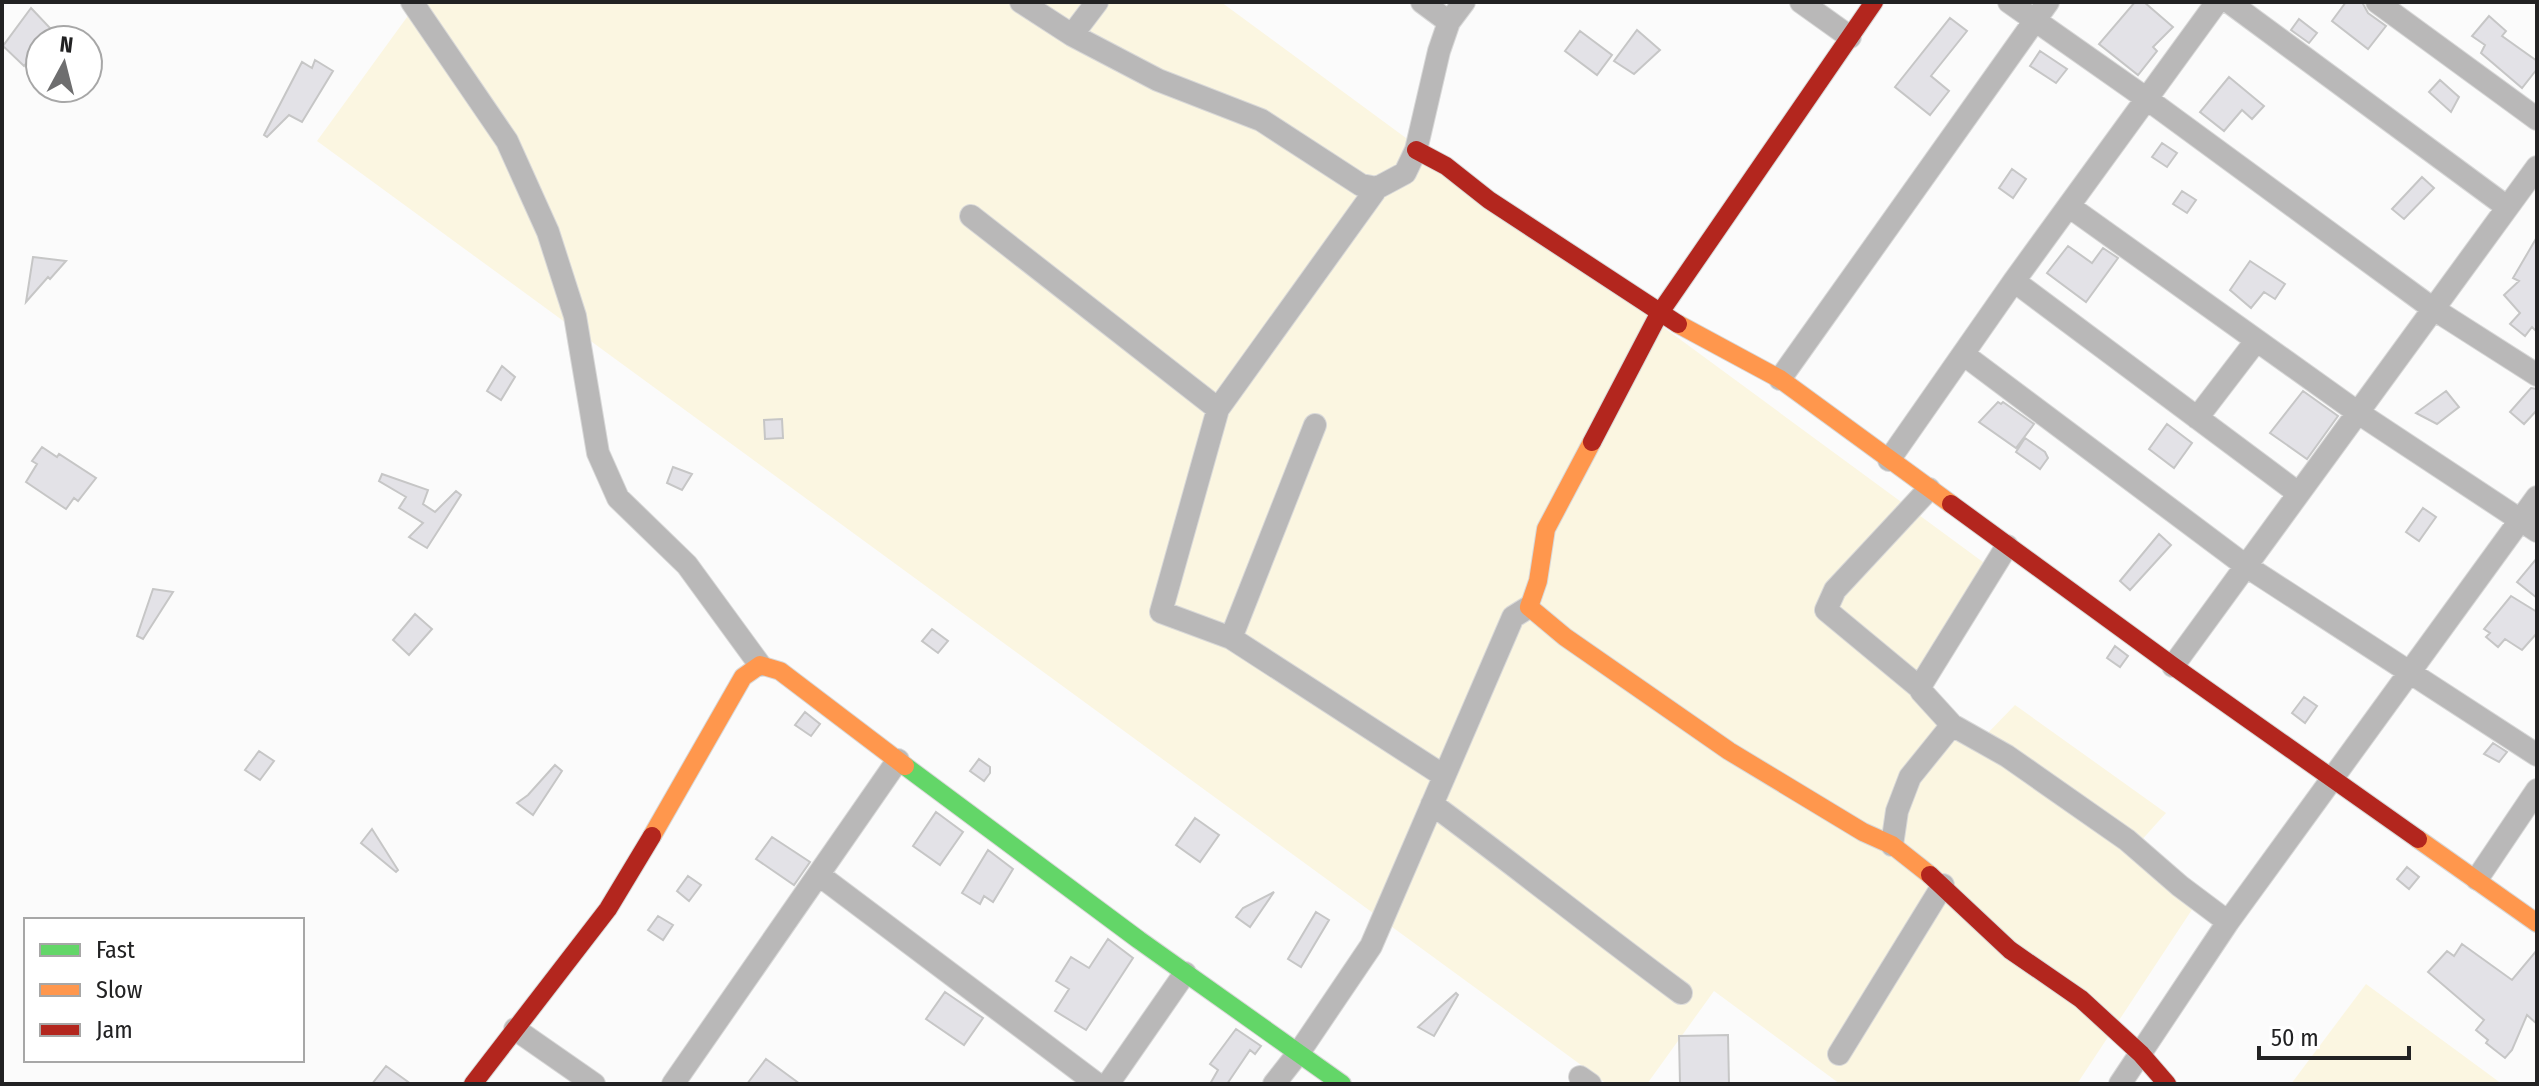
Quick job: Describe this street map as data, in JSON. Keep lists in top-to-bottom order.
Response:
{
  "legend": ["Fast", "Slow", "Jam"],
  "scale_bar": "50 m",
  "north": "top"
}
